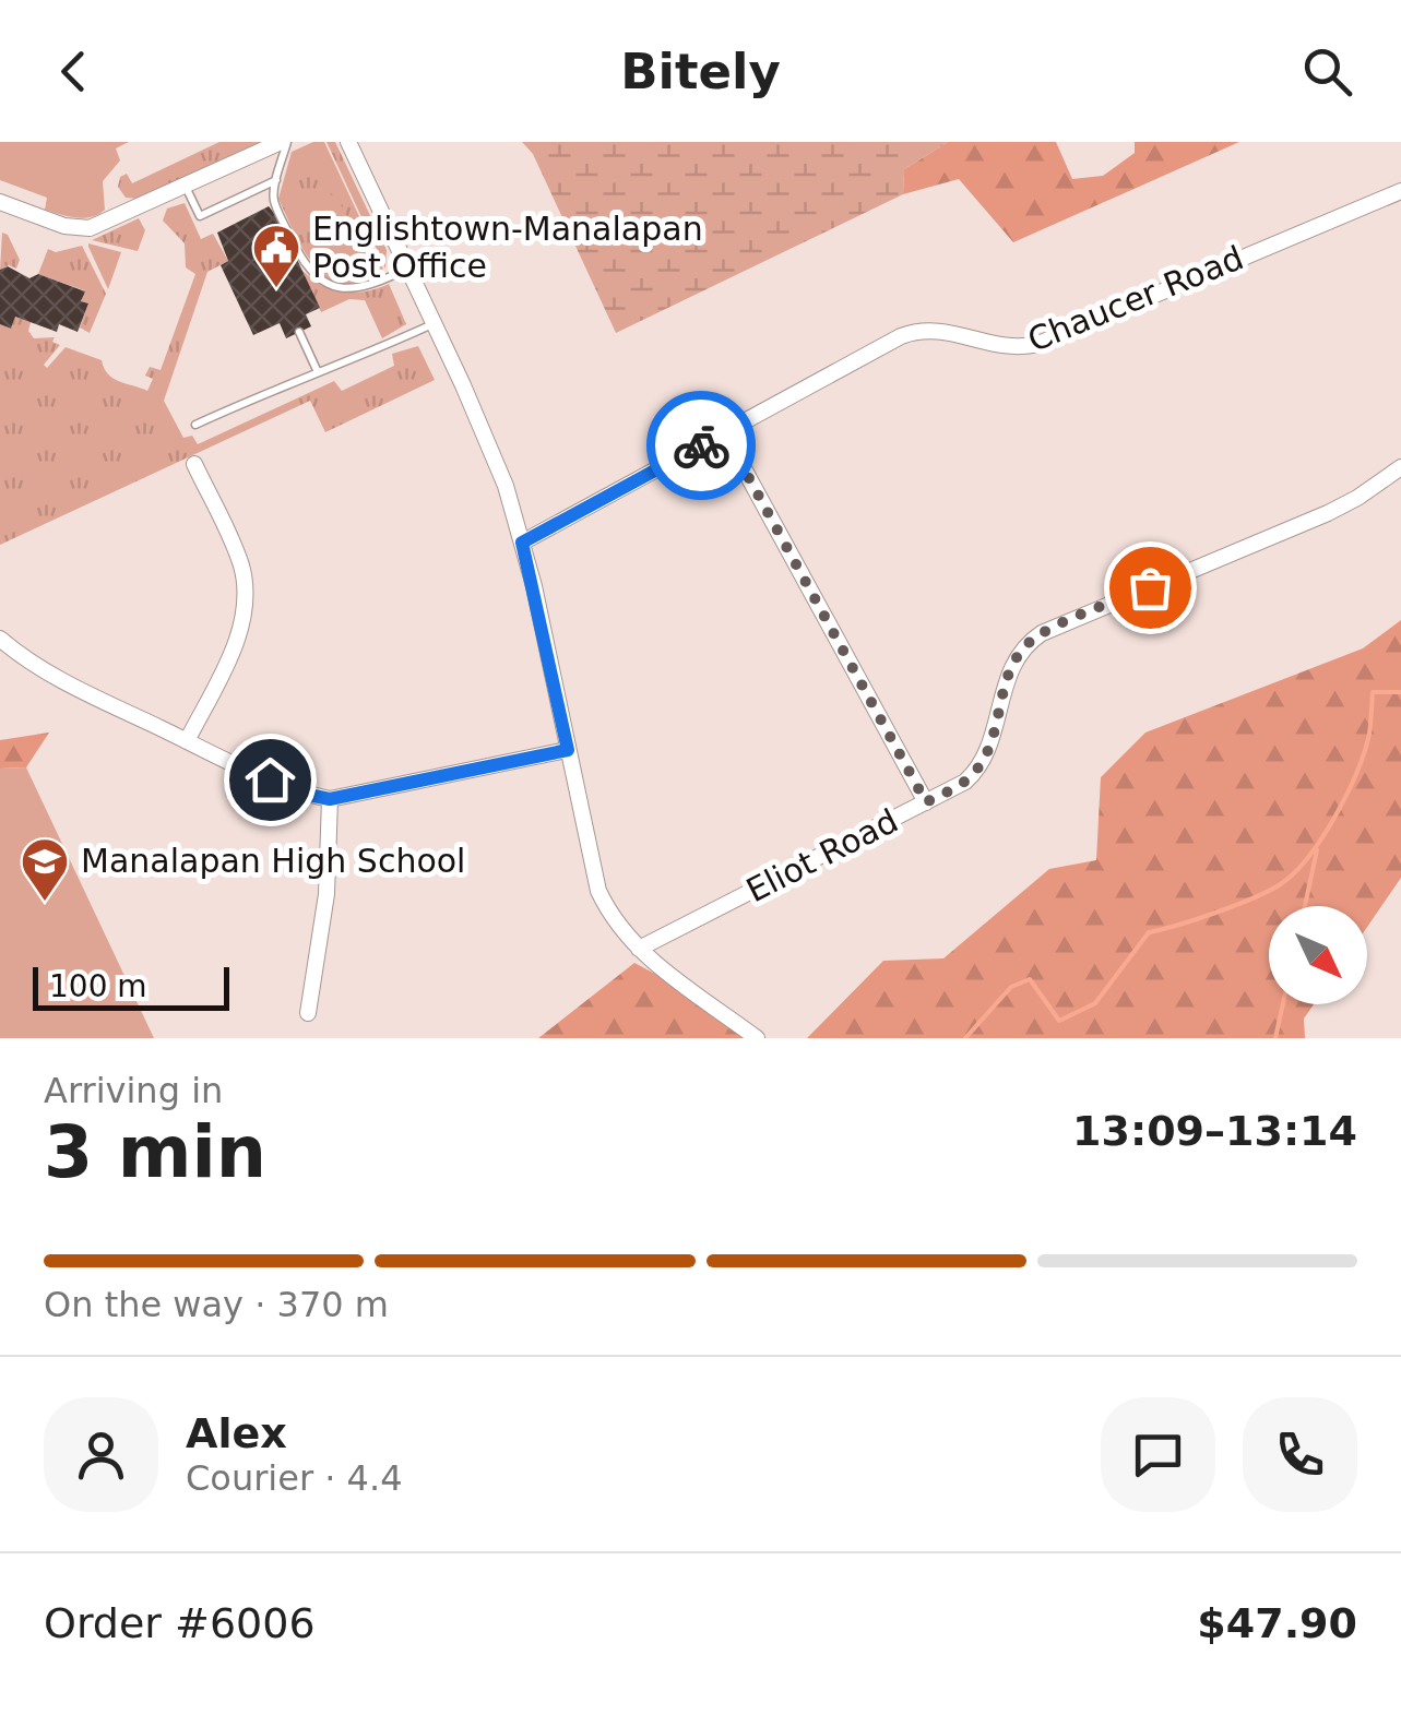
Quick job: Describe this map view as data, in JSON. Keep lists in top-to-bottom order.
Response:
{
  "streets": {
    "street": ["Chaucer Road", "Eliot Road"]
  },
  "places": {
    "public building": ["Englishtown-Manalapan Post Office"],
    "school or university": ["Manalapan High School"]
  },
  "scale_bar": "100 m",
  "north": "bottom right",
  "page": {
    "header": "Bitely",
    "scale": "100 m",
    "heading": ["3 min", "Arriving in", "13:09–13:14"],
    "panel": [
      "Alex",
      "Courier · 4.4",
      "Order #6006",
      "$47.90"
    ],
    "bar": "On the way · 370 m"
  }
}
